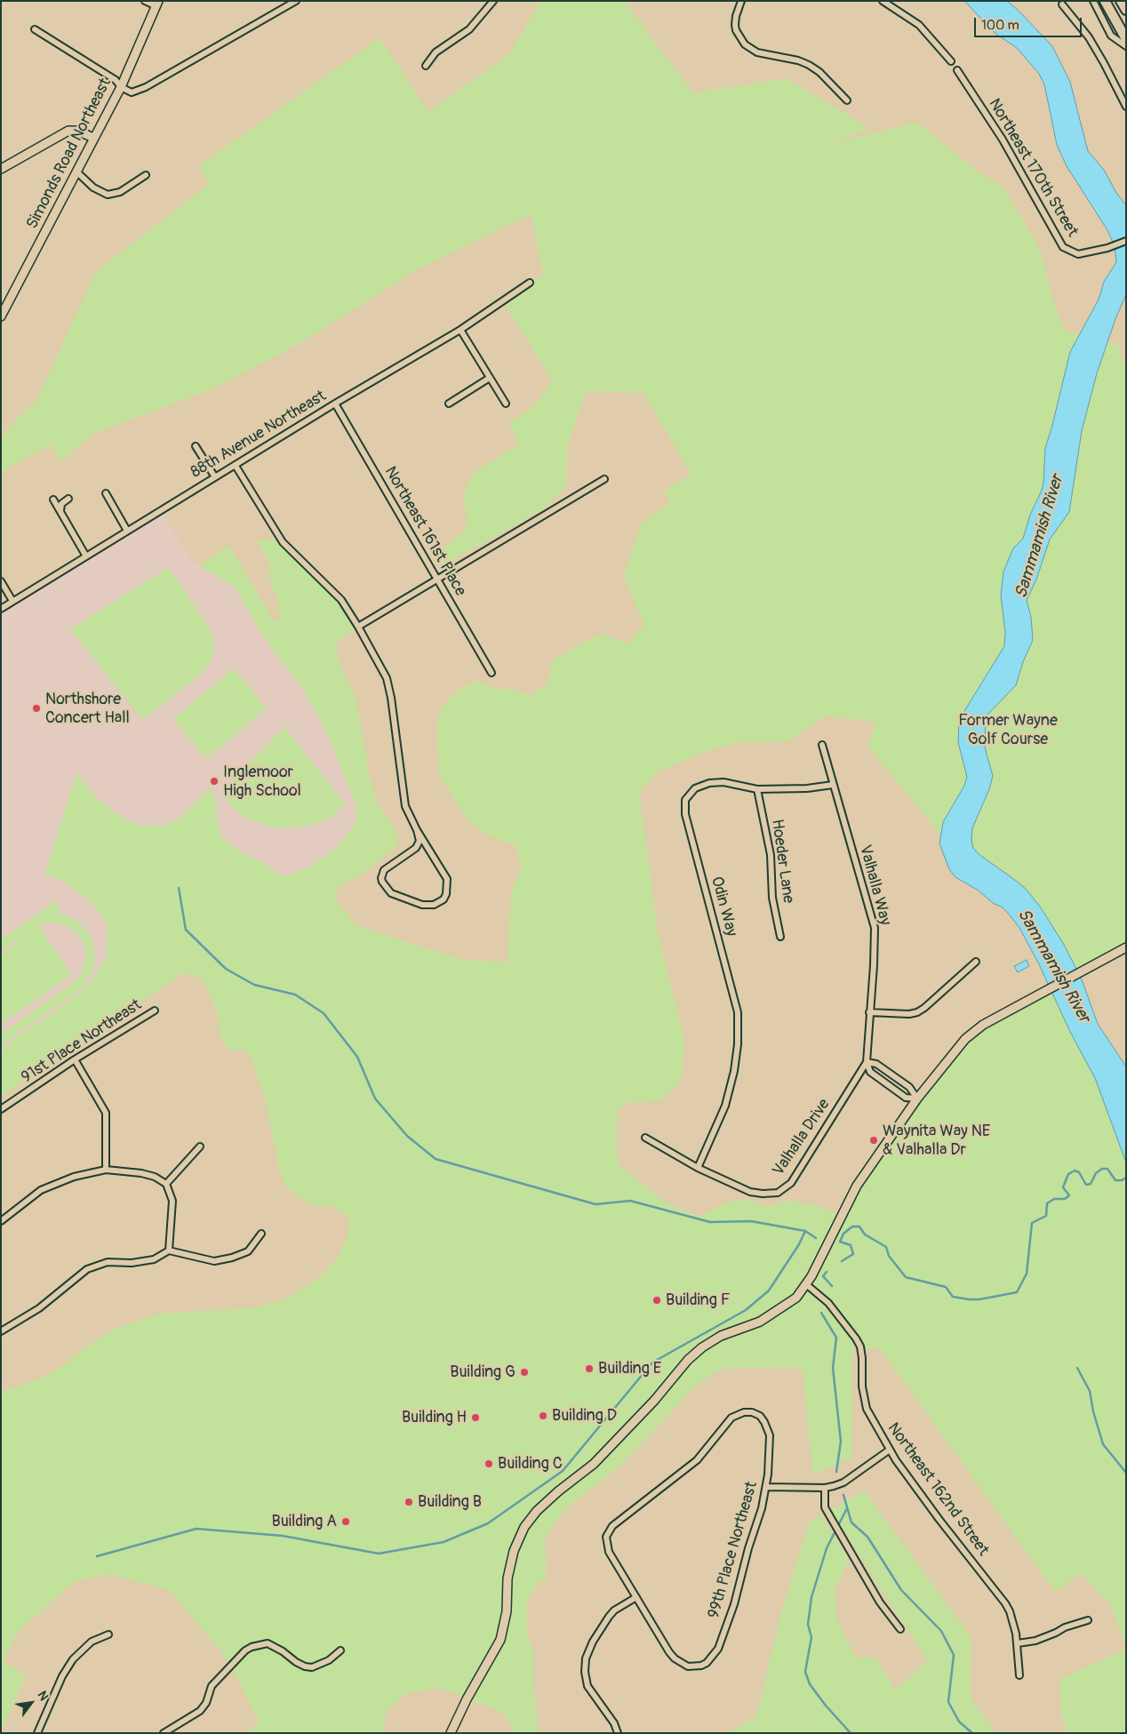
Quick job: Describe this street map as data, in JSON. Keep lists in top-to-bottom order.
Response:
{
  "streets": {
    "main road": ["Simonds Road Northeast"],
    "street": [
      "Northeast 170th Street",
      "88th Avenue Northeast",
      "Northeast 161st Place",
      "Hoeder Lane",
      "Valhalla Way",
      "Odin Way",
      "91st Place Northeast",
      "Valhalla Drive",
      "Northeast 162nd Street",
      "99th Place Northeast"
    ]
  },
  "crossings": [
    ["88th Avenue Northeast", "Northeast 161st Place"],
    ["Hoeder Lane", "Odin Way"],
    ["Valhalla Way", "Odin Way"],
    ["Valhalla Way", "Valhalla Drive"],
    ["Odin Way", "Valhalla Drive"]
  ],
  "water": ["Sammamish River"],
  "parks": ["Former Wayne Golf Course"],
  "places": [
    "Northshore Concert Hall",
    "Inglemoor High School",
    "Waynita Way NE & Valhalla Dr",
    "Building F",
    "Building E",
    "Building G",
    "Building D",
    "Building H",
    "Building C",
    "Building B",
    "Building A"
  ],
  "scale_bar": "100 m",
  "north": "top right"
}
